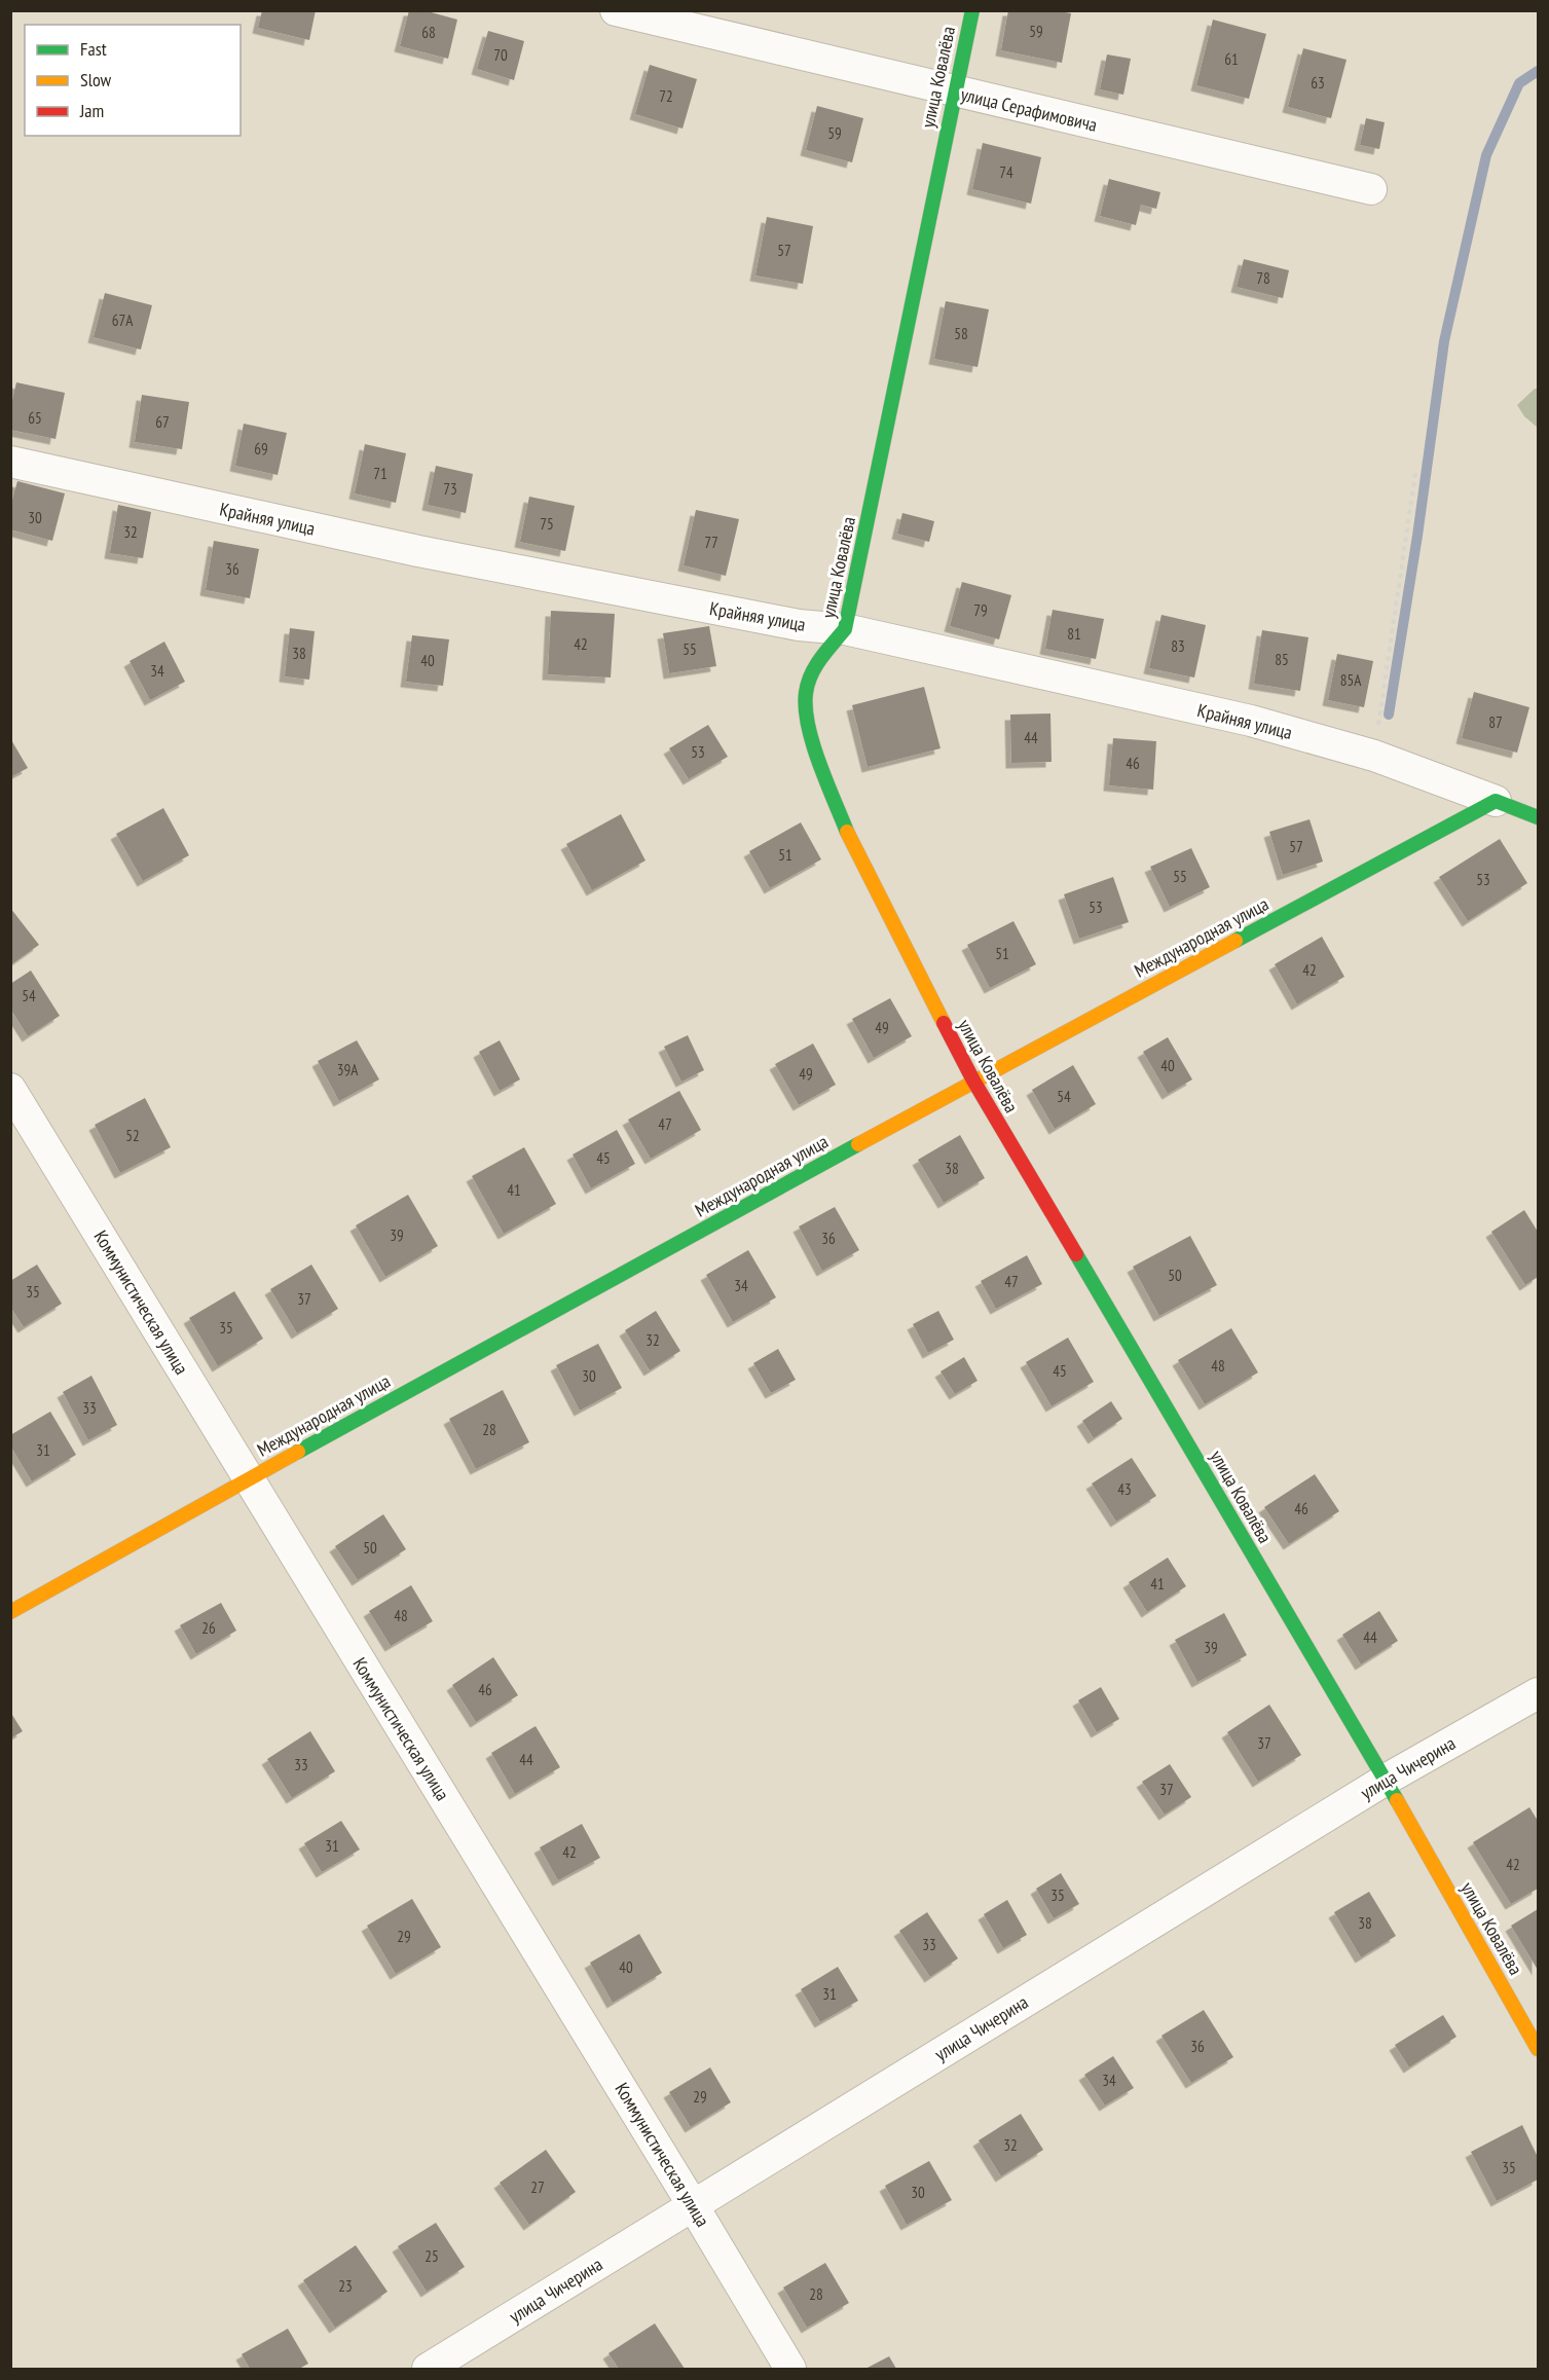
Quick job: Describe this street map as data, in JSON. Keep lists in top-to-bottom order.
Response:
{
  "streets": {
    "street": [
      "улица Ковалёва",
      "улица Серафимовича",
      "Крайняя улица",
      "Международная улица",
      "Коммунистическая улица",
      "улица Чичерина"
    ]
  },
  "crossings": [
    ["улица Ковалёва", "улица Серафимовича"],
    ["улица Ковалёва", "Крайняя улица"],
    ["улица Ковалёва", "Международная улица"],
    ["улица Ковалёва", "улица Чичерина"],
    ["Крайняя улица", "Международная улица"],
    ["Международная улица", "Коммунистическая улица"],
    ["Коммунистическая улица", "улица Чичерина"]
  ],
  "house_numbers": [
    "59",
    "68",
    "70",
    "61",
    "63",
    "72",
    "59",
    "74",
    "57",
    "78",
    "67А",
    "58",
    "65",
    "67",
    "69",
    "71",
    "73",
    "30",
    "75",
    "32",
    "77",
    "36",
    "79",
    "81",
    "42",
    "83",
    "55",
    "38",
    "85",
    "40",
    "34",
    "85А",
    "87",
    "44",
    "53",
    "46",
    "57",
    "51",
    "55",
    "53",
    "53",
    "51",
    "42",
    "54",
    "49",
    "40",
    "39А",
    "49",
    "54",
    "47",
    "52",
    "45",
    "38",
    "41",
    "39",
    "36",
    "50",
    "47",
    "34",
    "35",
    "37",
    "35",
    "32",
    "48",
    "45",
    "30",
    "33",
    "28",
    "31",
    "43",
    "46",
    "50",
    "41",
    "48",
    "26",
    "44",
    "39",
    "46",
    "37",
    "44",
    "33",
    "37",
    "31",
    "42",
    "42",
    "35",
    "38",
    "29",
    "33",
    "40",
    "31",
    "36",
    "34",
    "29",
    "32",
    "35",
    "27",
    "30",
    "25",
    "23",
    "28"
  ],
  "legend": ["Fast", "Slow", "Jam"]
}
